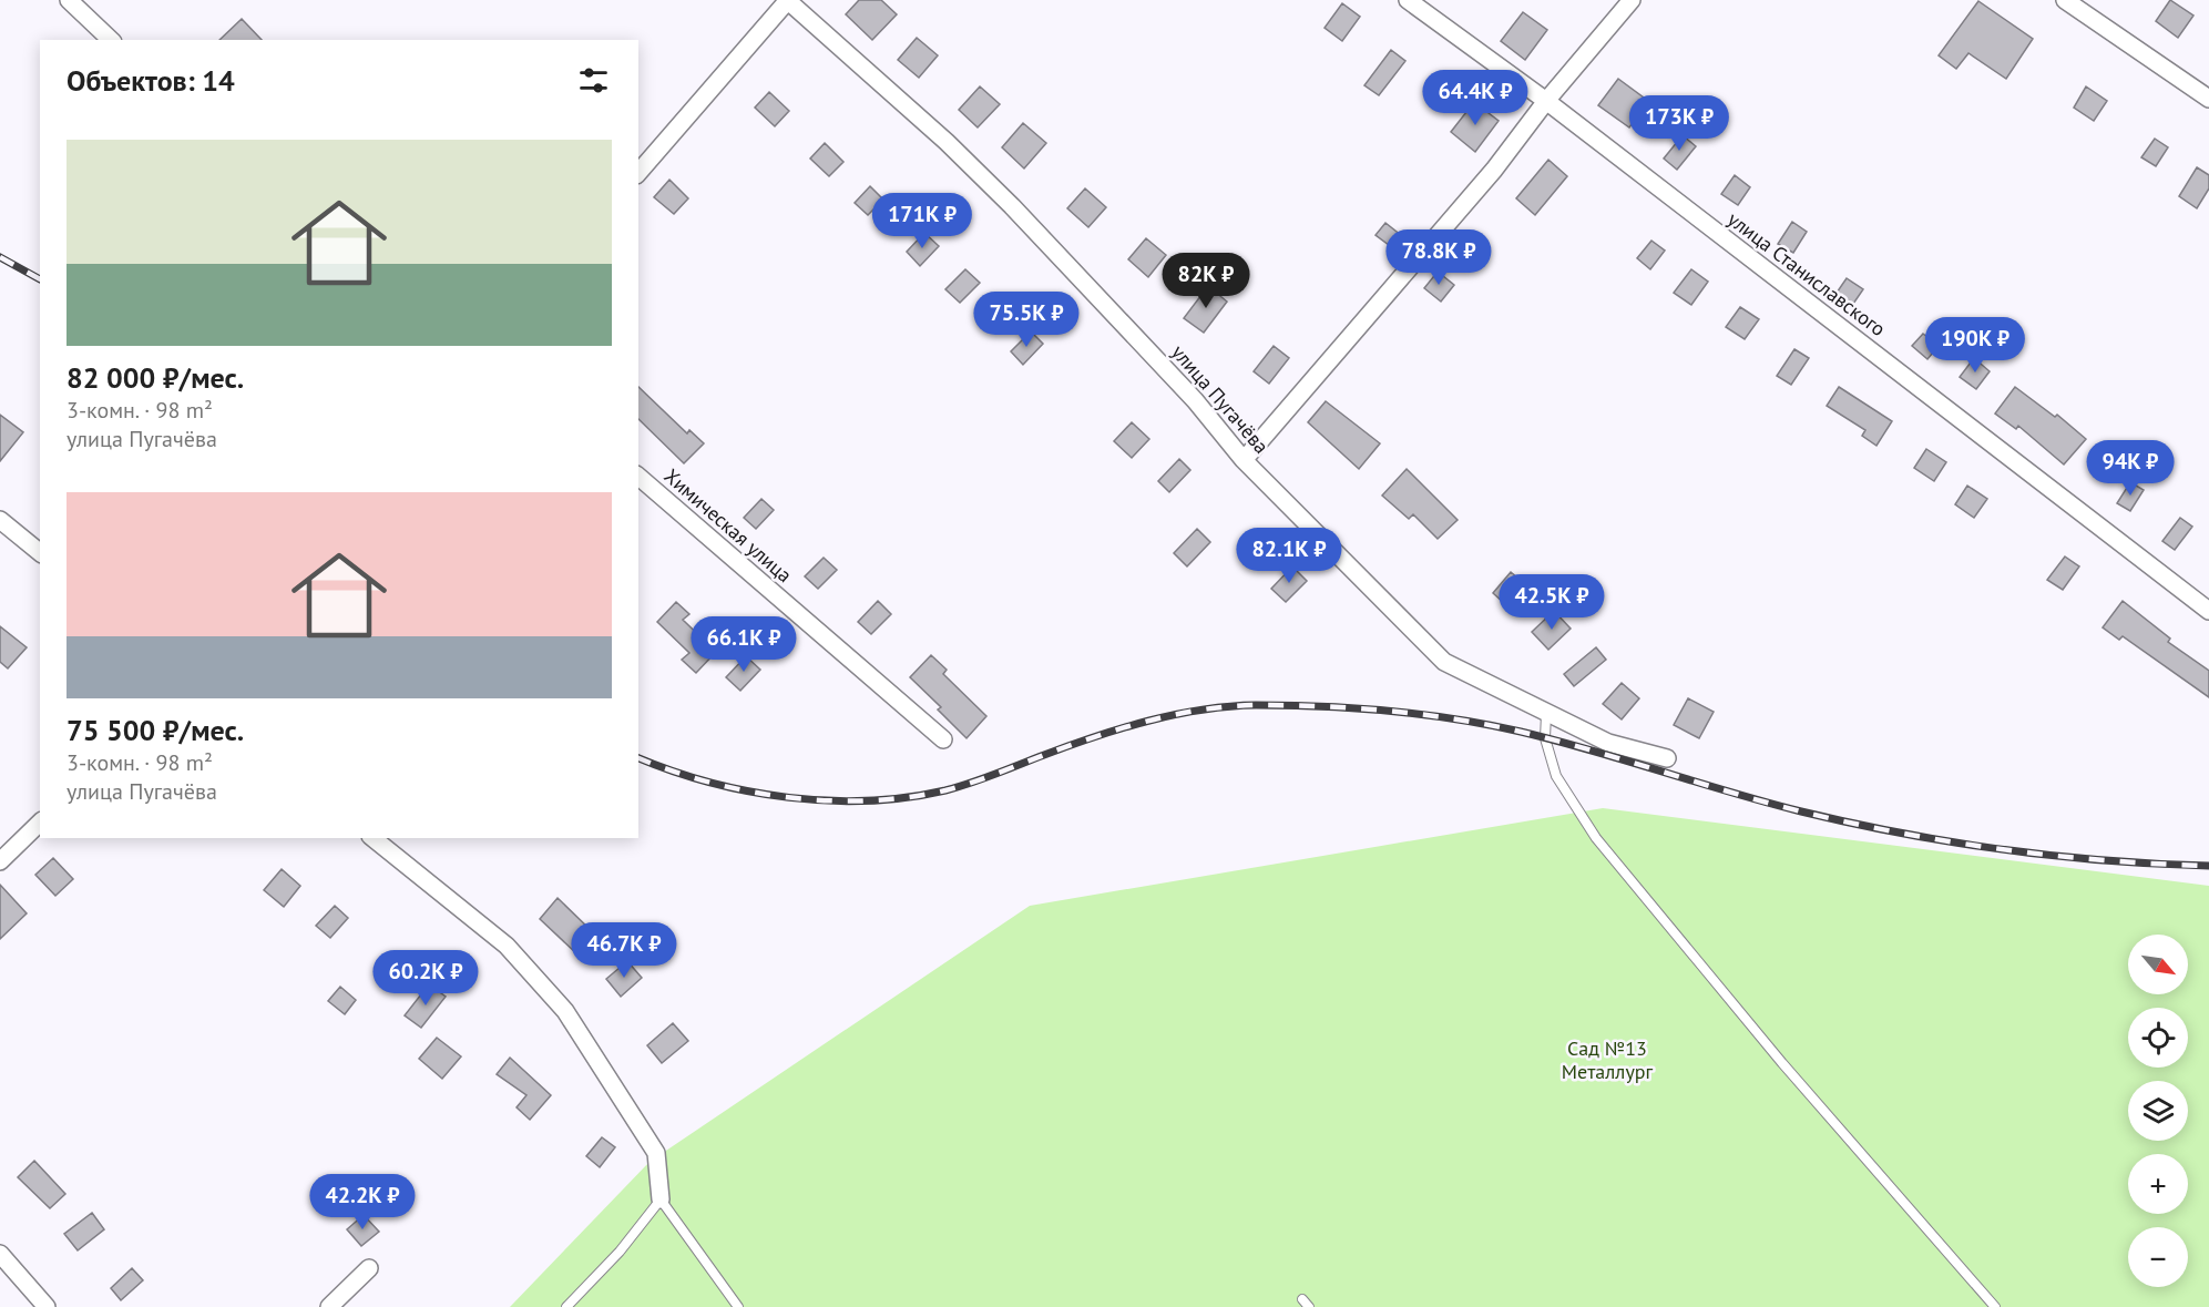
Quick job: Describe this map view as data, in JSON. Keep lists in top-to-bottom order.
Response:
{
  "streets": {
    "street": ["улица Станиславского", "улица Пугачёва", "Химическая улица"]
  },
  "parks": ["Сад №13 Металлург"],
  "north": "bottom right",
  "page": {
    "heading": "Объектов: 14",
    "price": [
      "64.4K ₽",
      "173K ₽",
      "171K ₽",
      "78.8K ₽",
      "82K ₽",
      "75.5K ₽",
      "190K ₽",
      "94K ₽",
      "82.1K ₽",
      "42.5K ₽",
      "66.1K ₽",
      "46.7K ₽",
      "60.2K ₽",
      "42.2K ₽"
    ],
    "list": [
      {
        "name": "82 000 ₽/мес.",
        "note": "3-комн. · 98 m² · улица Пугачёва"
      },
      {
        "name": "75 500 ₽/мес.",
        "note": "3-комн. · 98 m² · улица Пугачёва"
      }
    ],
    "map_buttons": ["+", "−"]
  }
}
